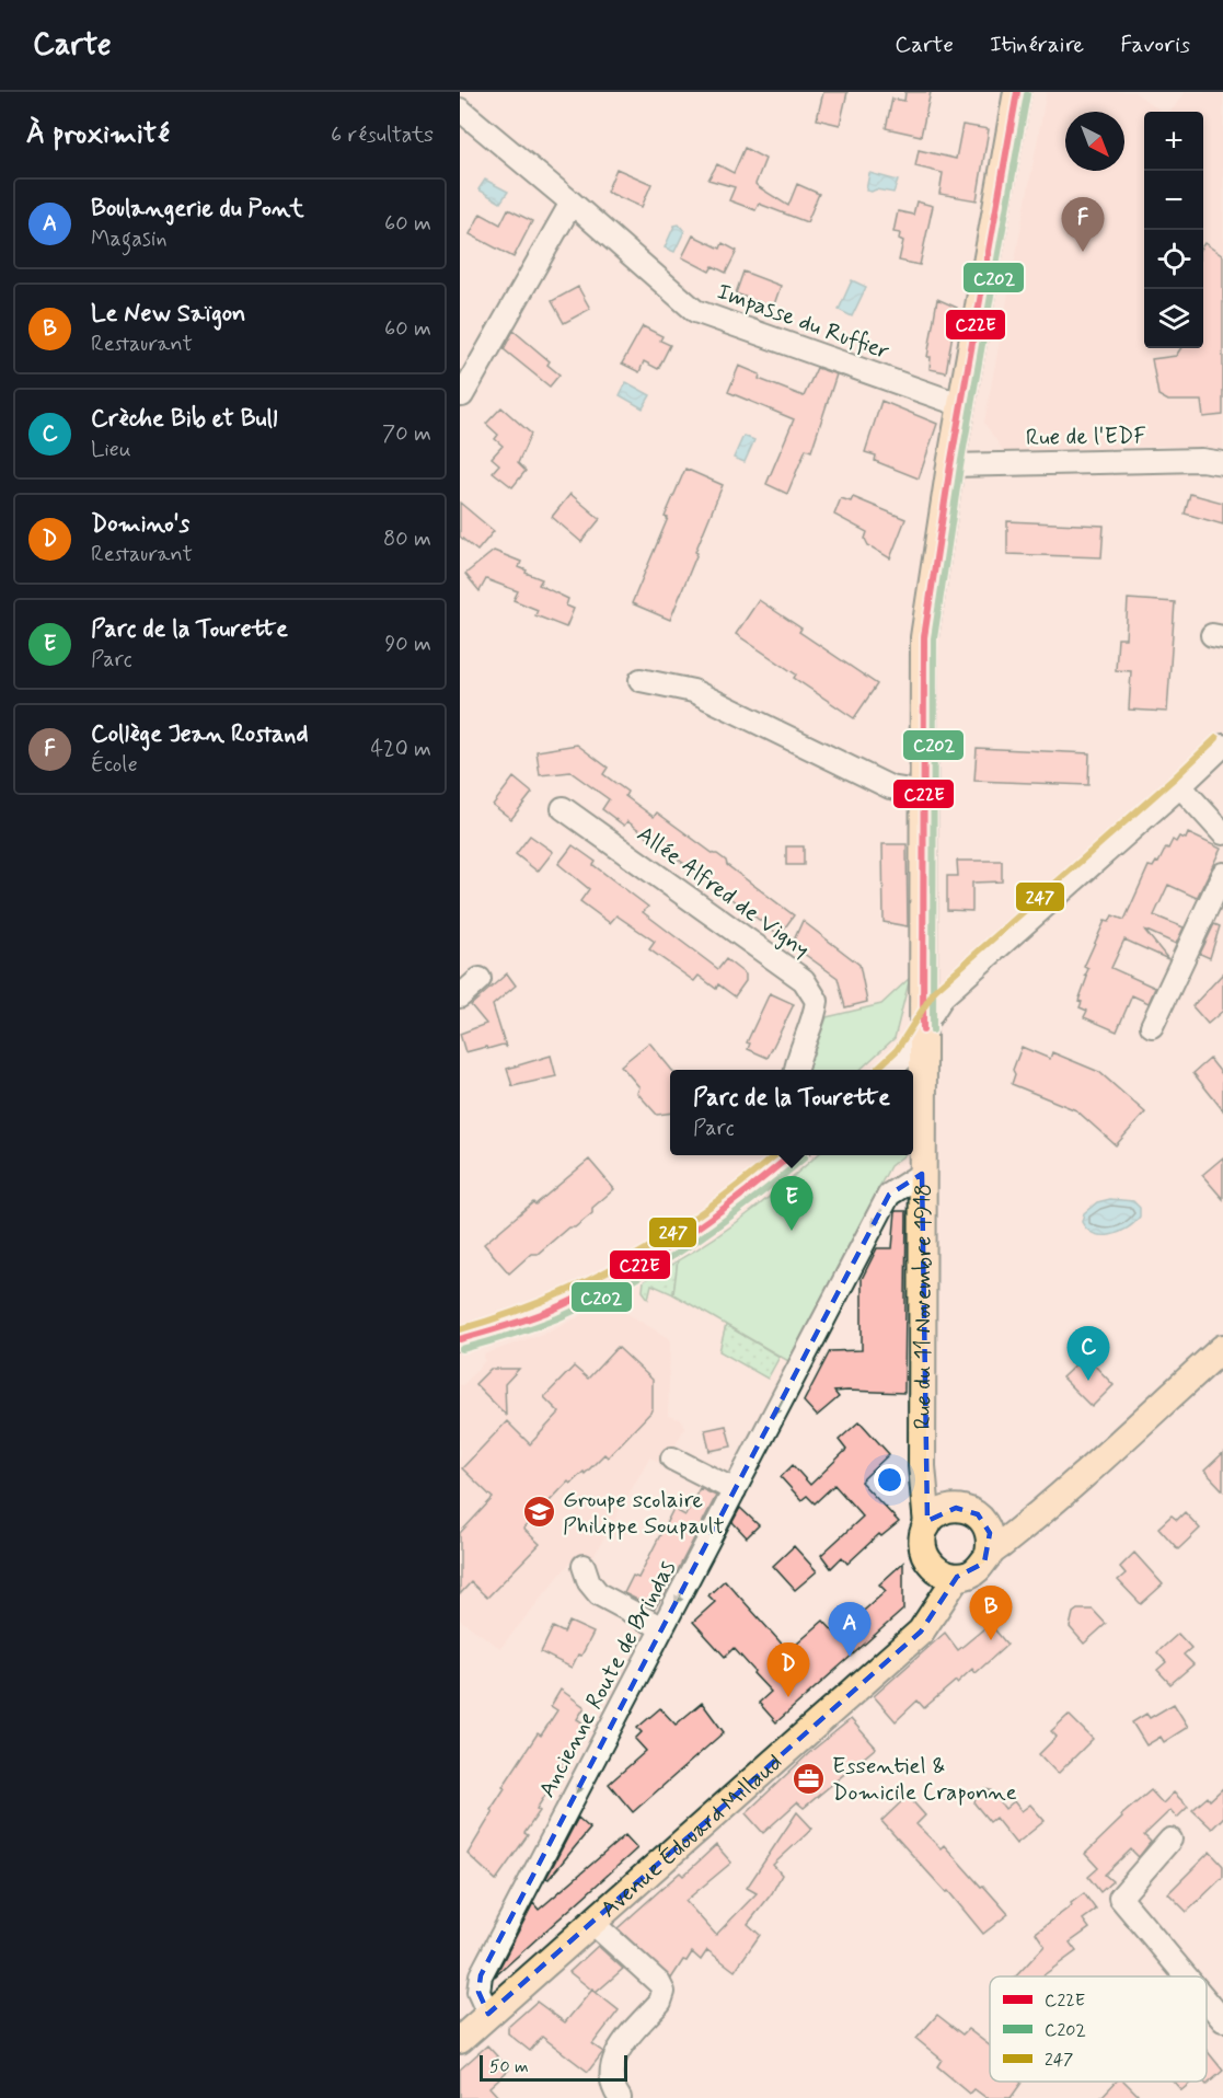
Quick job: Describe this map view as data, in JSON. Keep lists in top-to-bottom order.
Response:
{
  "streets": {
    "main road": ["Rue du 11 Novembre 1918", "Avenue Édouard Millaud"],
    "street": [
      "Impasse du Ruffier",
      "Rue de l'EDF",
      "Allée Alfred de Vigny",
      "Ancienne Route de Brindas"
    ]
  },
  "crossings": [
    ["Impasse du Ruffier", "Rue du 11 Novembre 1918"],
    ["Rue de l'EDF", "Rue du 11 Novembre 1918"],
    ["Rue du 11 Novembre 1918", "Ancienne Route de Brindas"],
    ["Rue du 11 Novembre 1918", "Avenue Édouard Millaud"],
    ["Ancienne Route de Brindas", "Avenue Édouard Millaud"]
  ],
  "one_way": ["Ancienne Route de Brindas"],
  "places": {
    "school or university": ["Groupe scolaire Philippe Soupault"],
    "office": ["Essentiel & Domicile Craponne"]
  },
  "lines": ["transit line C22E", "transit line C202", "transit line 247"],
  "legend": ["C22E", "C202", "247"],
  "scale_bar": "50 m",
  "north": "bottom right",
  "page": {
    "header": "Carte",
    "nav": ["Carte", "Itinéraire", "Favoris"],
    "heading": ["À proximité", "6 résultats"],
    "map_buttons": ["+", "−"],
    "list": [
      {
        "mark": "A",
        "name": "Boulangerie du Pont",
        "note": "Magasin",
        "value": "60 m"
      },
      {
        "mark": "B",
        "name": "Le New Saïgon",
        "note": "Restaurant",
        "value": "60 m"
      },
      {
        "mark": "C",
        "name": "Crèche Bib et Bull",
        "note": "Lieu",
        "value": "70 m"
      },
      {
        "mark": "D",
        "name": "Domino's",
        "note": "Restaurant",
        "value": "80 m"
      },
      {
        "mark": "E",
        "name": "Parc de la Tourette",
        "note": "Parc",
        "value": "90 m"
      },
      {
        "mark": "F",
        "name": "Collège Jean Rostand",
        "note": "École",
        "value": "420 m"
      }
    ],
    "pins": [
      "F",
      "E",
      "C",
      "B",
      "A",
      "D"
    ],
    "popup": ["Parc de la Tourette", "Parc"],
    "scale": "50 m"
  }
}
